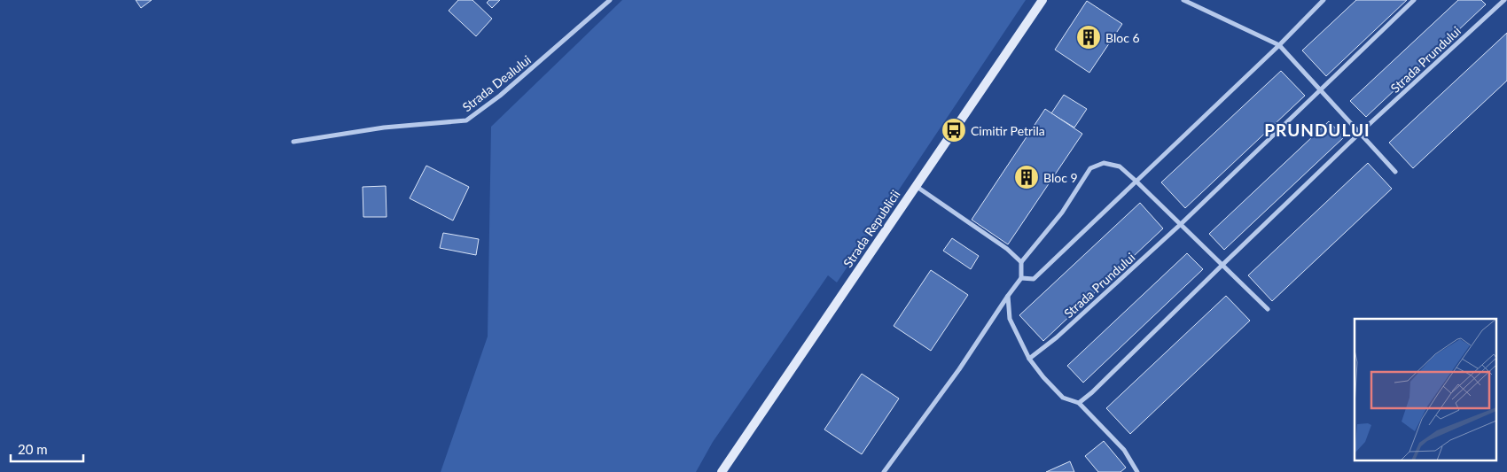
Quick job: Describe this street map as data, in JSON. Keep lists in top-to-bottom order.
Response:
{
  "streets": {
    "main road": ["Strada Republicii"],
    "street": ["Strada Prundului", "Strada Dealului"]
  },
  "districts": ["PRUNDULUI"],
  "places": {
    "building": ["Bloc 6", "Bloc 9"],
    "bus stop": ["Cimitir Petrila"]
  },
  "scale_bar": "20 m"
}
